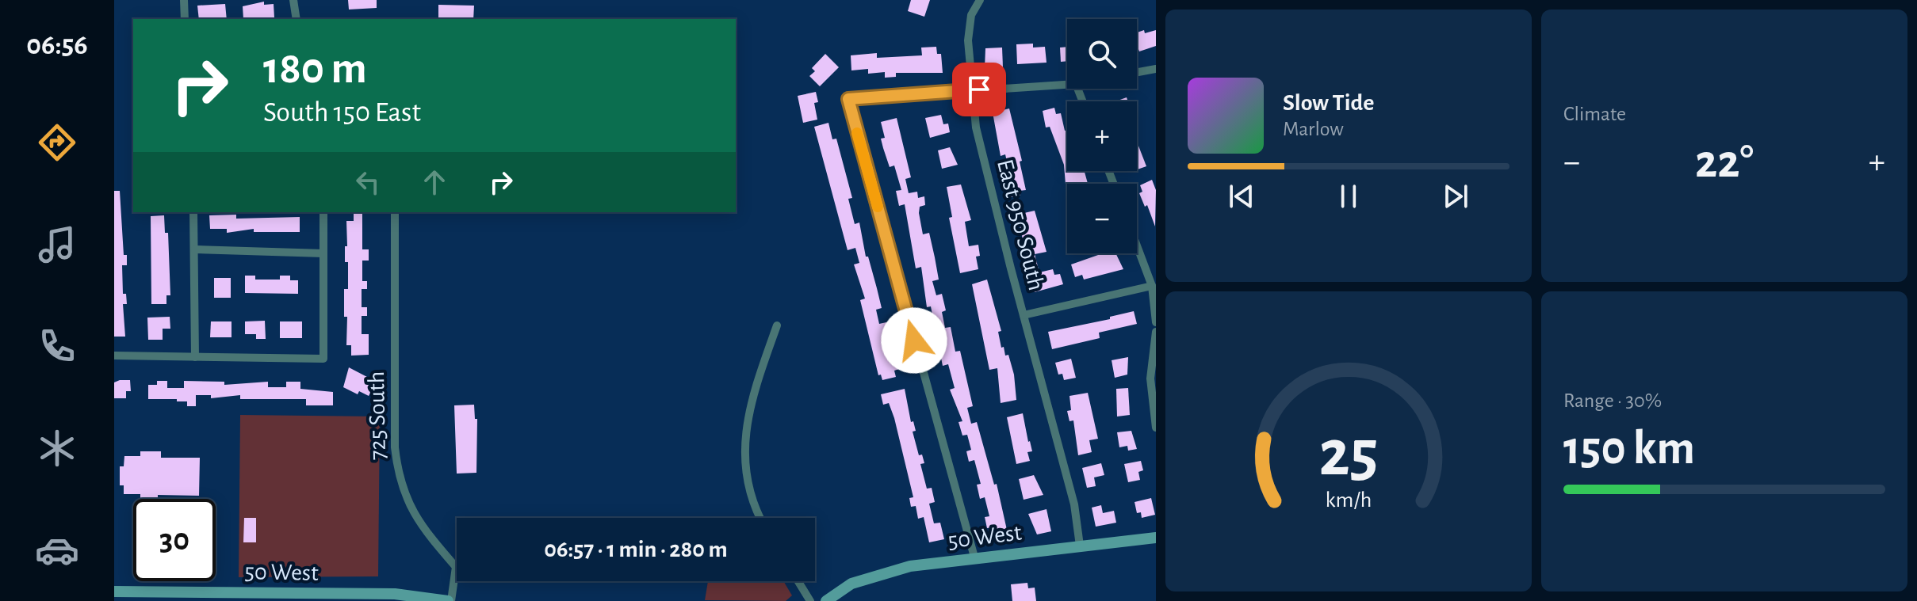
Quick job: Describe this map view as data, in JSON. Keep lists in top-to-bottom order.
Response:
{
  "streets": {
    "street": ["East 950 South", "725 South", "50 West"]
  },
  "crossings": [
    ["East 950 South", "50 West"],
    ["725 South", "50 West"]
  ],
  "page": {
    "tabs": "06:56",
    "tile": [
      "Climate",
      ["Range · 30%", "150 km"]
    ],
    "map_buttons": ["+", "−"],
    "turn": ["180 m", "South 150 East"],
    "song": ["Slow Tide", "Marlow"],
    "heat": ["−", "22°", "+"],
    "limit": "30",
    "trip": "06:57 · 1 min · 280 m",
    "gauge": ["25", "km/h"]
  }
}
